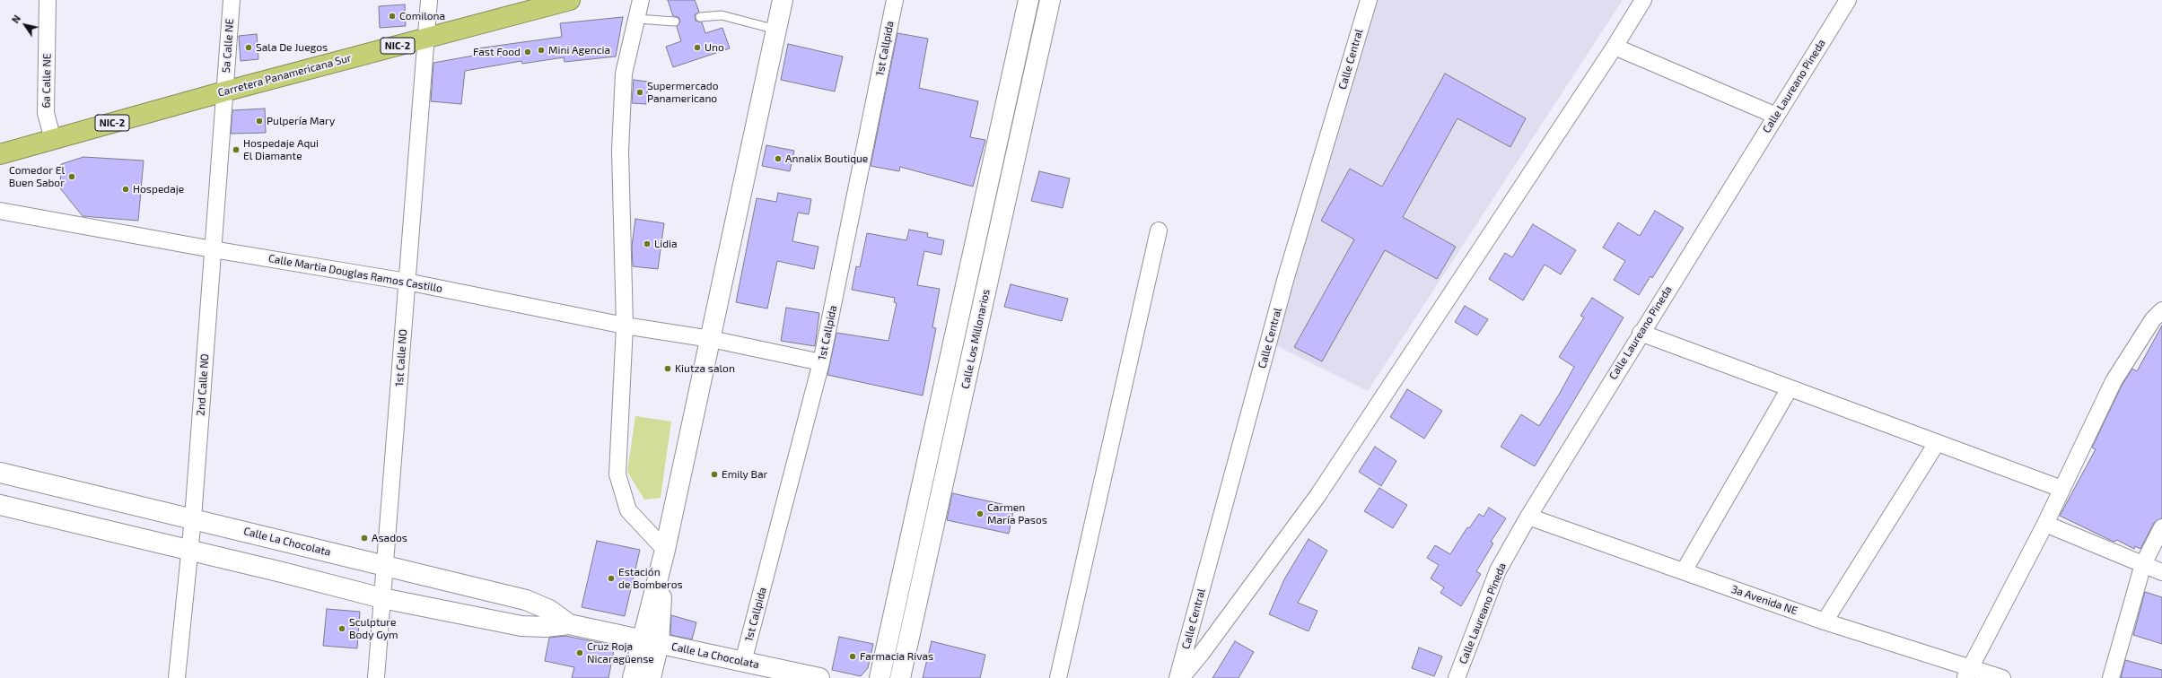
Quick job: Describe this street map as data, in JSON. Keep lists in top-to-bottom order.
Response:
{
  "streets": {
    "highway": ["NIC-2", "Carretera Panamericana Sur"],
    "street": [
      "5a Calle NE",
      "1st Callpida",
      "Calle Central",
      "6a Calle NE",
      "Calle Laureano Pineda",
      "Calle Martia Douglas Ramos Castillo",
      "Calle Los Millonarios",
      "1st Calle NO",
      "2nd Calle NO",
      "Calle La Chocolata",
      "3a Avenida NE"
    ]
  },
  "crossings": [
    ["5a Calle NE", "Carretera Panamericana Sur"],
    ["5a Calle NE", "2nd Calle NO"],
    ["1st Callpida", "Calle Martia Douglas Ramos Castillo"],
    ["1st Callpida", "Calle La Chocolata"],
    ["Carretera Panamericana Sur", "6a Calle NE"],
    ["Carretera Panamericana Sur", "1st Calle NO"],
    ["Carretera Panamericana Sur", "2nd Calle NO"],
    ["Calle Laureano Pineda", "3a Avenida NE"],
    ["Calle Martia Douglas Ramos Castillo", "1st Calle NO"],
    ["Calle Martia Douglas Ramos Castillo", "2nd Calle NO"],
    ["1st Calle NO", "Calle La Chocolata"],
    ["2nd Calle NO", "Calle La Chocolata"]
  ],
  "places": [
    "Comilona",
    "Sala De Juegos",
    "Uno",
    "Mini Agencia",
    "Fast Food",
    "Supermercado Panamericano",
    "Pulpería Mary",
    "Hospedaje Aqui El Diamante",
    "Annalix Boutique",
    "Comedor El Buen Sabor",
    "Hospedaje",
    "Lidia",
    "Kiutza salon",
    "Emily Bar",
    "Carmen María Pasos",
    "Asados",
    "Estación de Bomberos",
    "Sculpture Body Gym",
    "Cruz Roja Nicaragüense",
    "Farmacia Rivas"
  ],
  "north": "top left"
}
